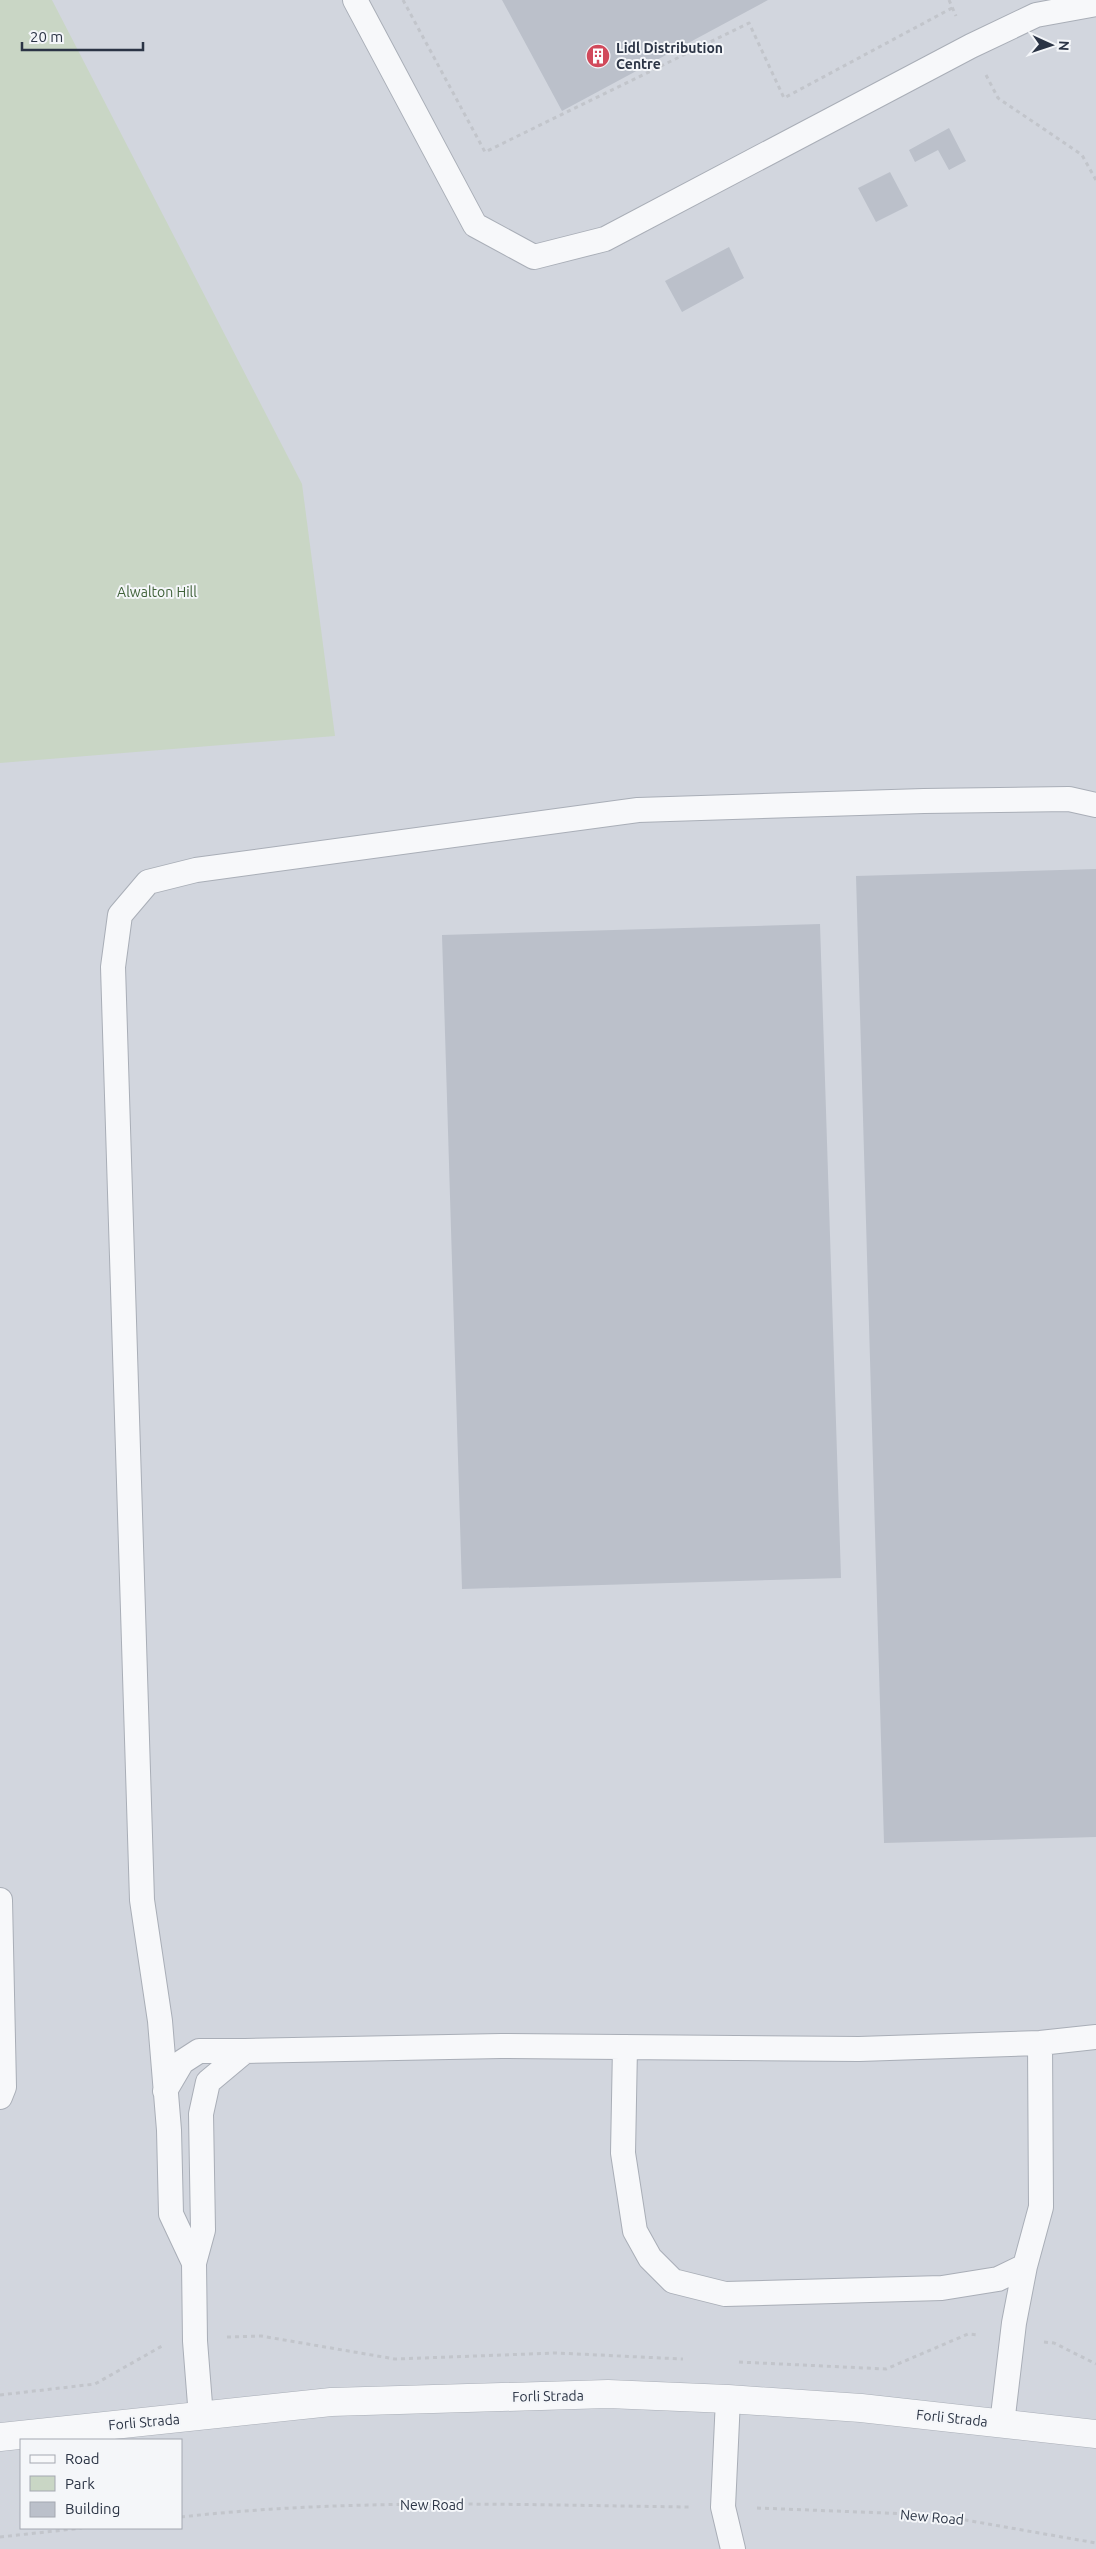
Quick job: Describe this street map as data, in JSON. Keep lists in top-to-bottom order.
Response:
{
  "streets": {
    "street": ["Forli Strada"],
    "path": ["New Road"]
  },
  "parks": ["Alwalton Hill"],
  "places": {
    "building": ["Lidl Distribution Centre"]
  },
  "legend": ["Road", "Park", "Building"],
  "scale_bar": "20 m",
  "north": "right"
}
